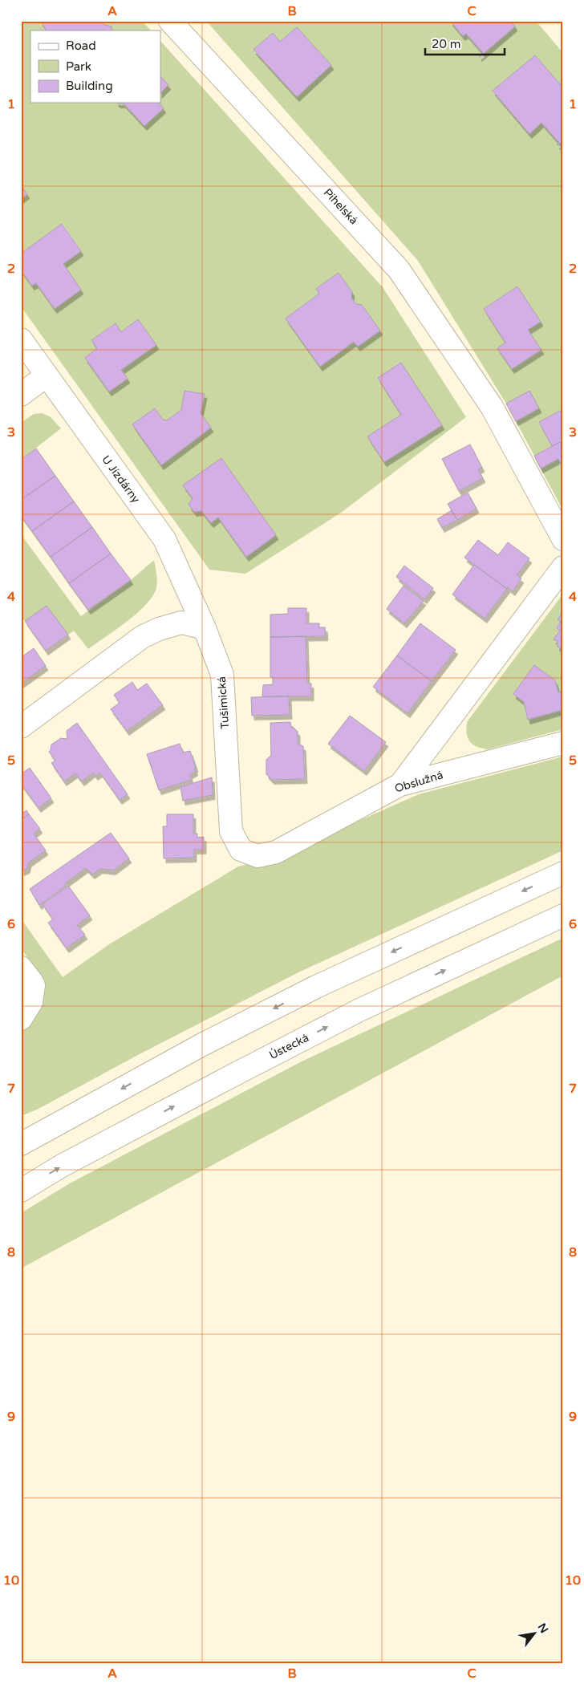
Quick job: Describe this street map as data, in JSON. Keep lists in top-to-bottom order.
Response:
{
  "streets": {
    "street": [
      "Pihelská",
      "U Jízdárny",
      "Tušimická",
      "Obslužná",
      "Ústecká"
    ]
  },
  "crossings": [
    ["U Jízdárny", "Tušimická"],
    ["Tušimická", "Obslužná"]
  ],
  "legend": ["Road", "Park", "Building"],
  "scale_bar": "20 m",
  "north": "top right",
  "grid": {
    "columns": ["A", "B", "C"],
    "rows": [
      "1",
      "2",
      "3",
      "4",
      "5",
      "6",
      "7",
      "8",
      "9",
      "10"
    ]
  }
}
